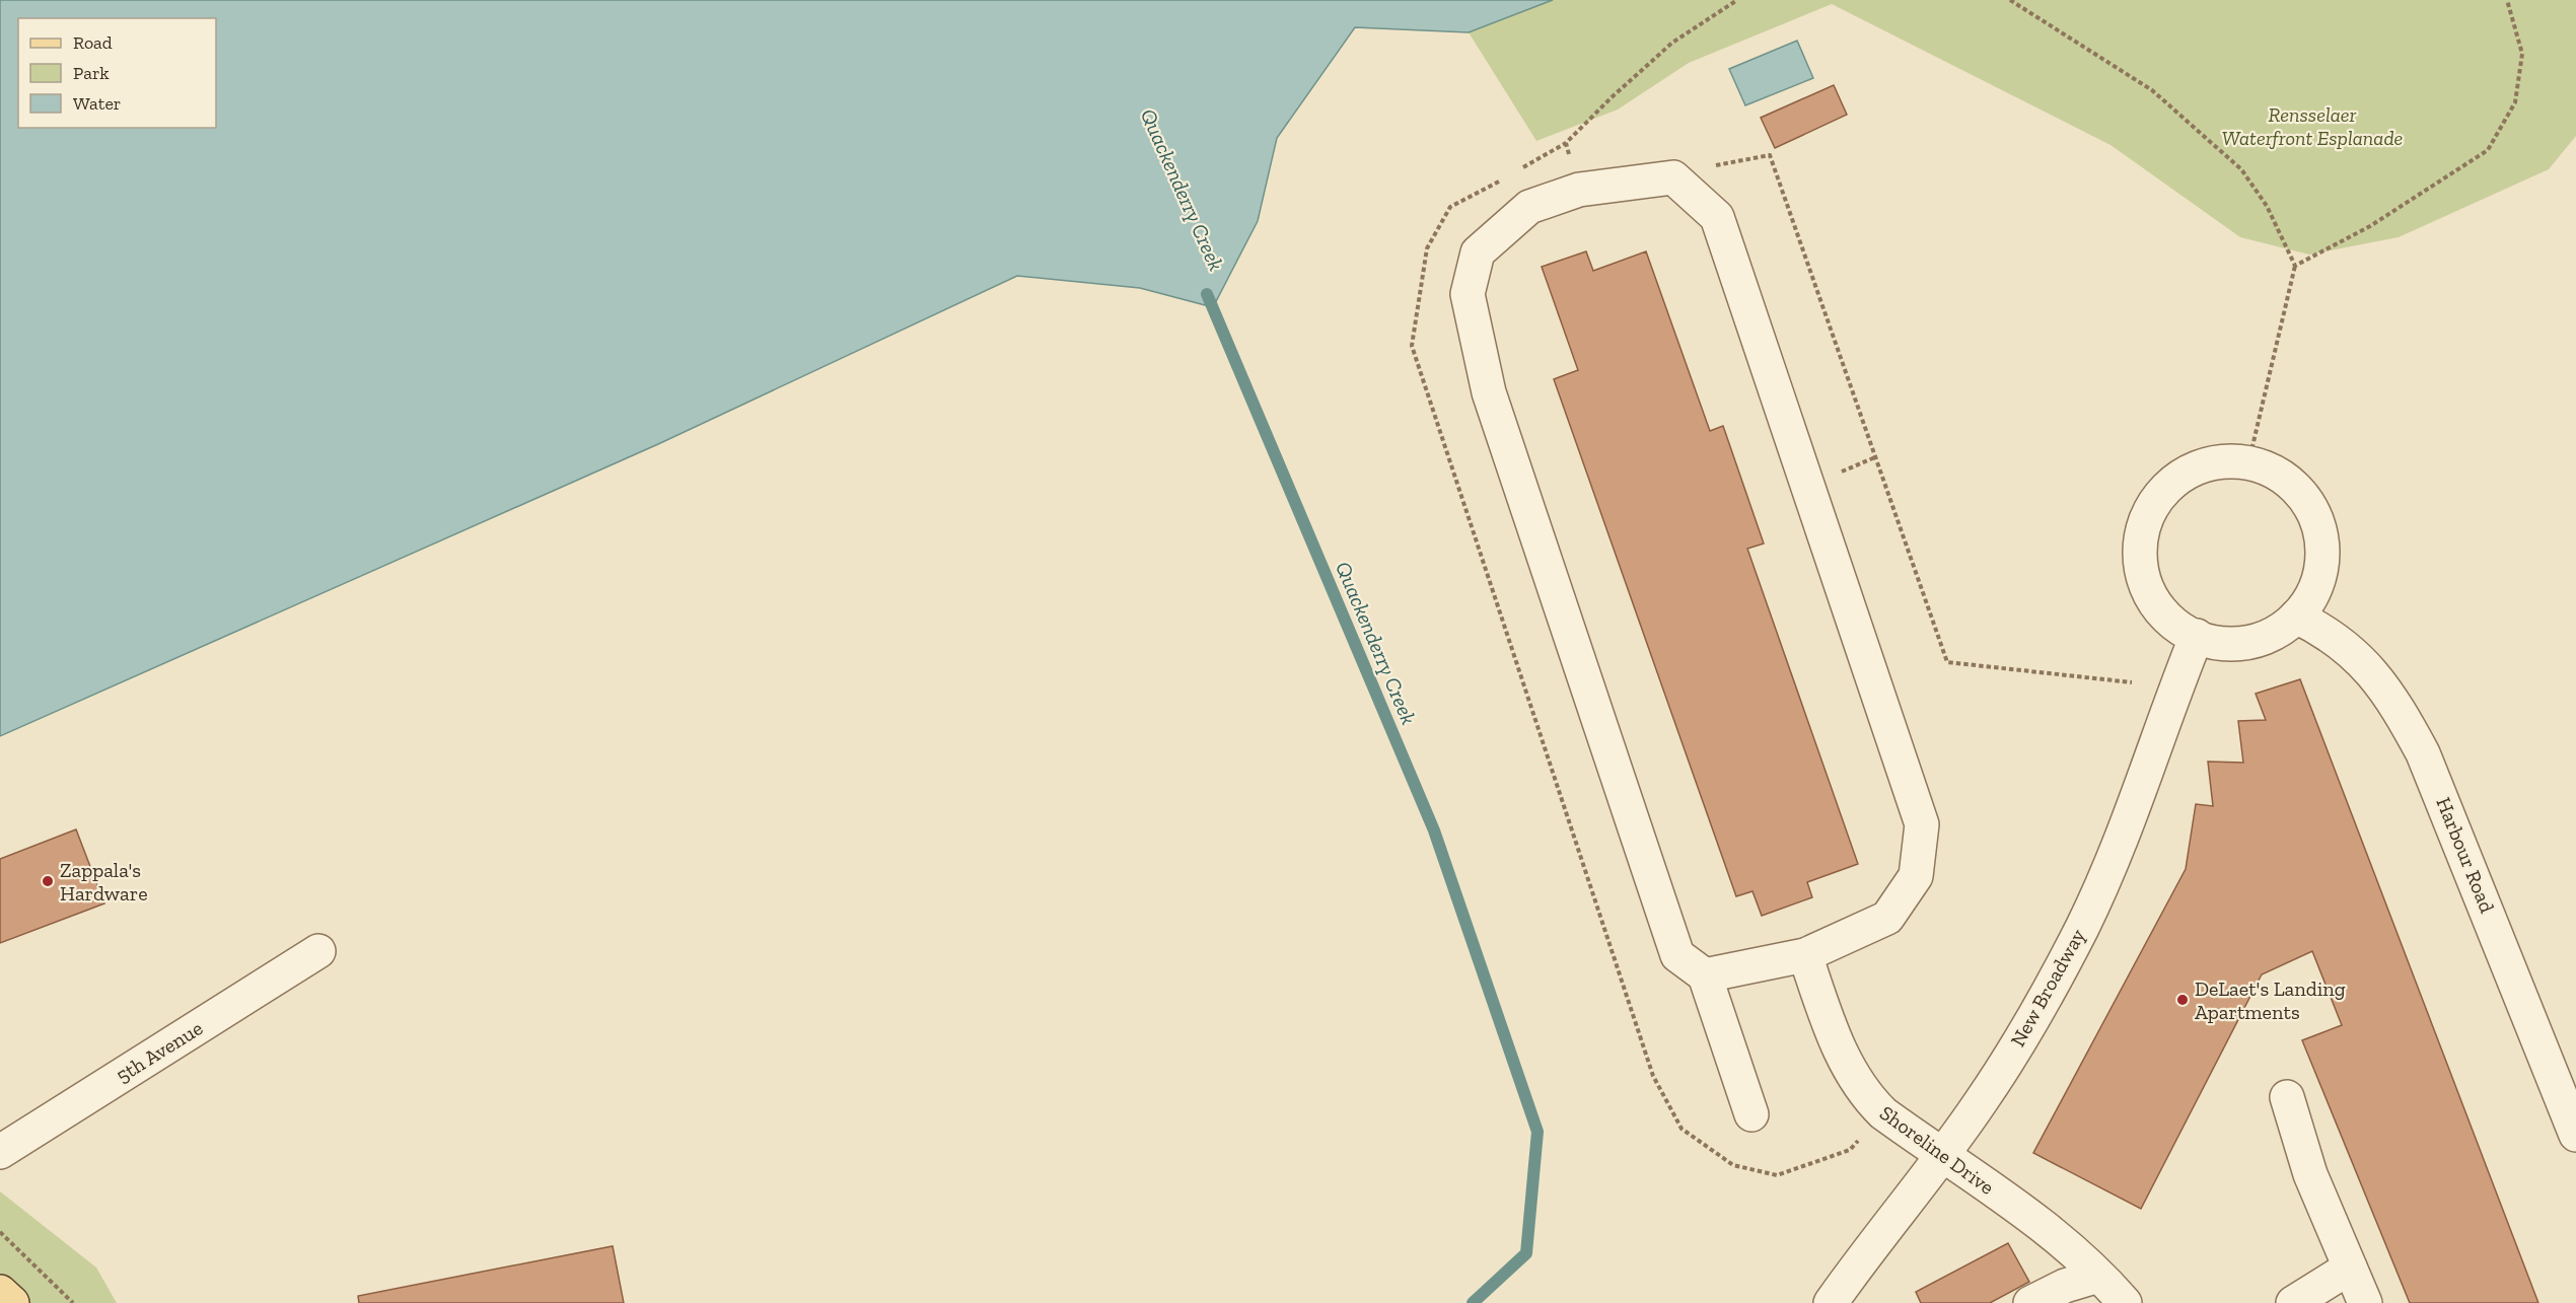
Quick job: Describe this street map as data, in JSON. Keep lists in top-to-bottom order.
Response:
{
  "streets": {
    "street": [
      "Harbour Road",
      "New Broadway",
      "5th Avenue",
      "Shoreline Drive"
    ]
  },
  "crossings": [
    ["Harbour Road", "New Broadway"],
    ["New Broadway", "Shoreline Drive"]
  ],
  "water": ["Quackenderry Creek"],
  "parks": ["Rensselaer Waterfront Esplanade"],
  "places": ["Zappala's Hardware", "DeLaet's Landing Apartments"],
  "legend": ["Road", "Park", "Water"]
}
